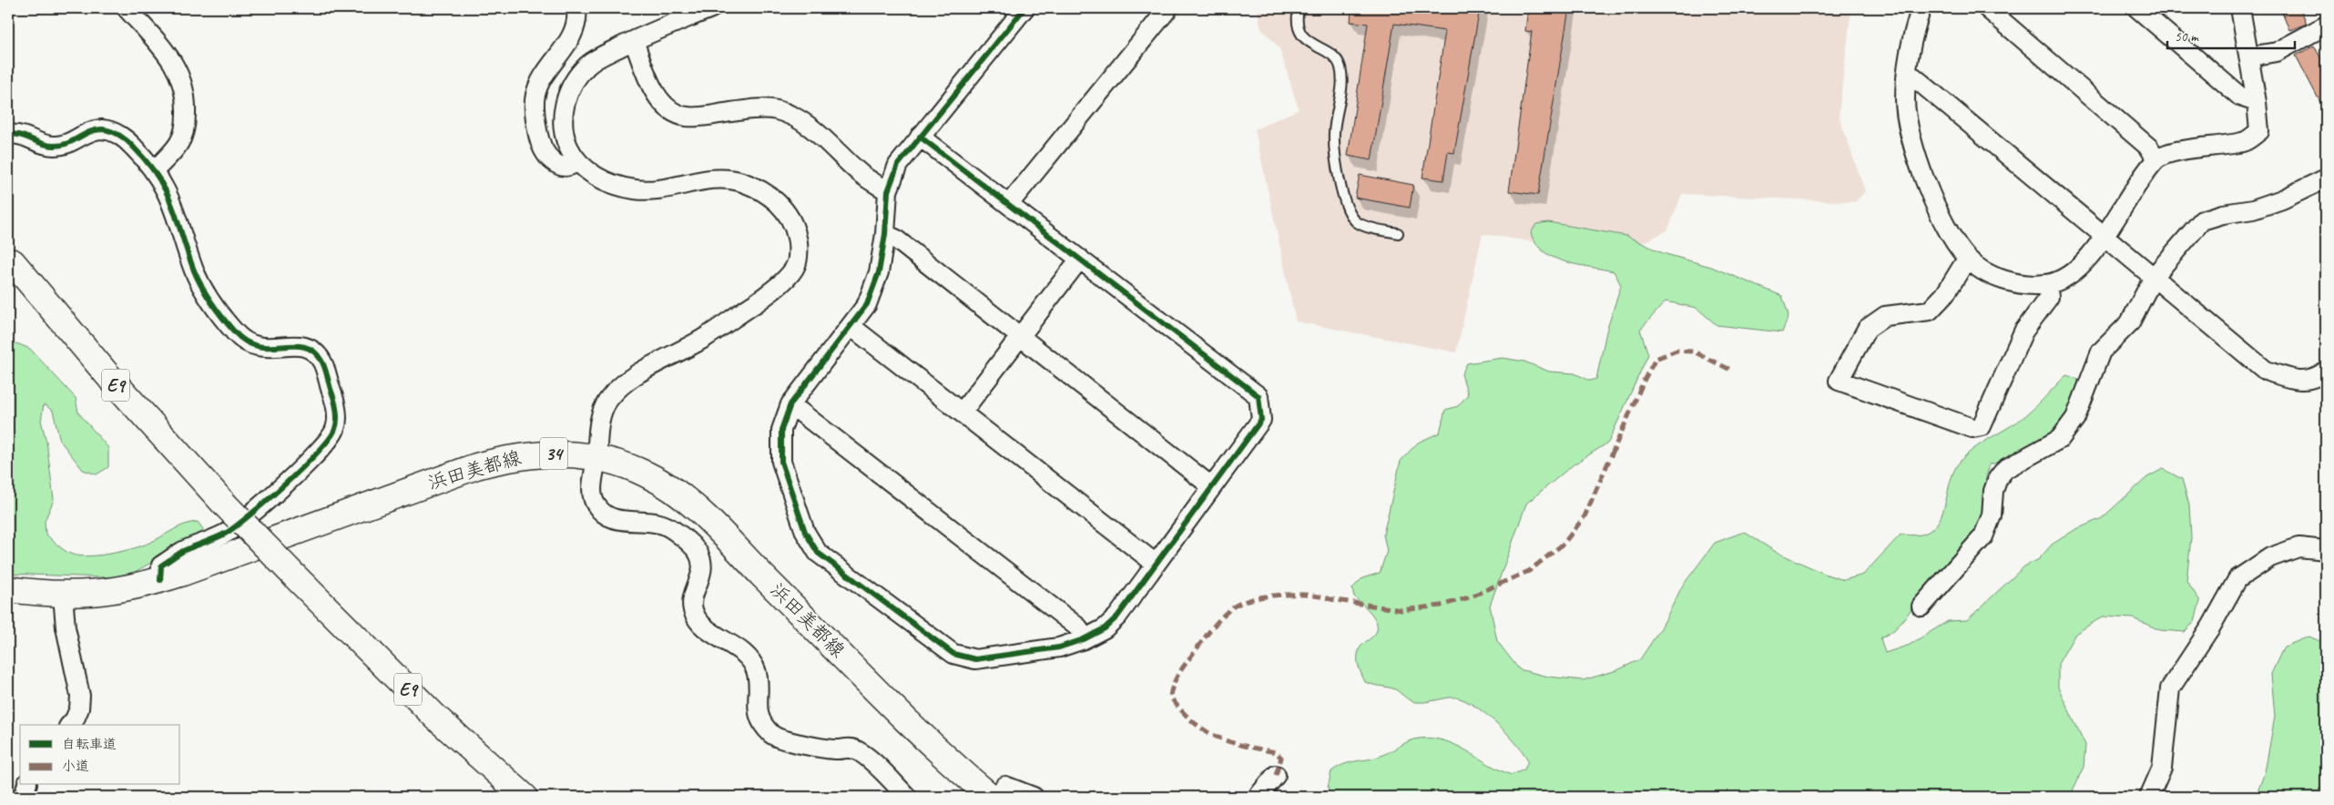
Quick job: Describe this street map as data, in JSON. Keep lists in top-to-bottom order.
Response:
{
  "streets": {
    "main road": ["E9", "34", "浜田美都線"]
  },
  "legend": ["自転車道", "小道"],
  "scale_bar": "50 m"
}
